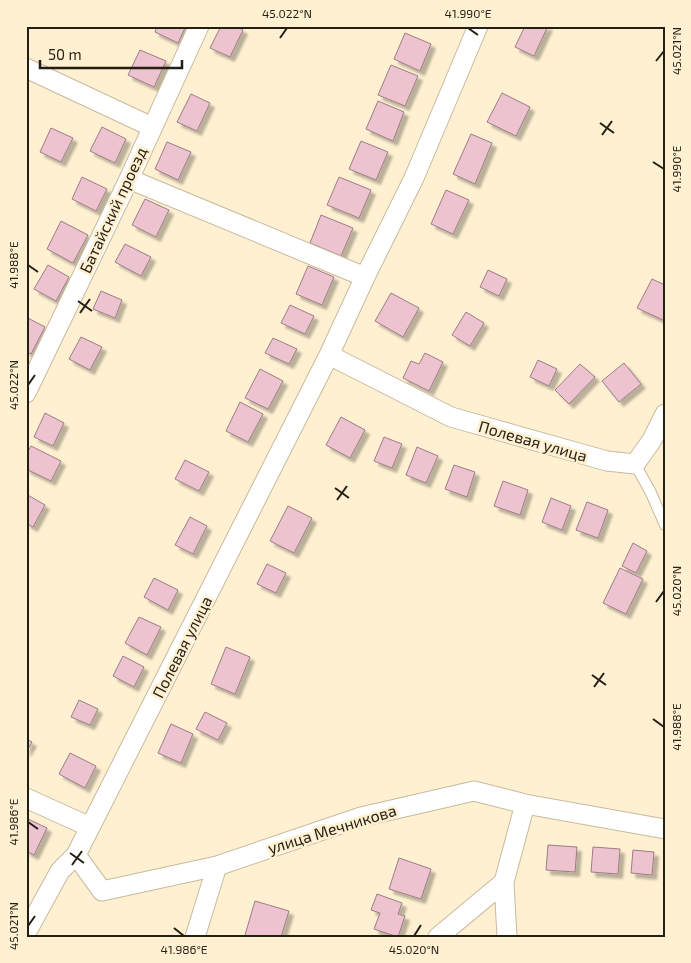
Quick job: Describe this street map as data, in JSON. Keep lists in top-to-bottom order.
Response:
{
  "streets": {
    "street": ["Батайский проезд", "Полевая улица", "улица Мечникова"]
  },
  "crossings": [
    ["Полевая улица", "улица Мечникова"]
  ],
  "scale_bar": "50 m",
  "coordinates": [
    "45.022°N",
    "41.990°E",
    "45.021°N",
    "41.988°E",
    "45.020°N",
    "41.986°E"
  ]
}
